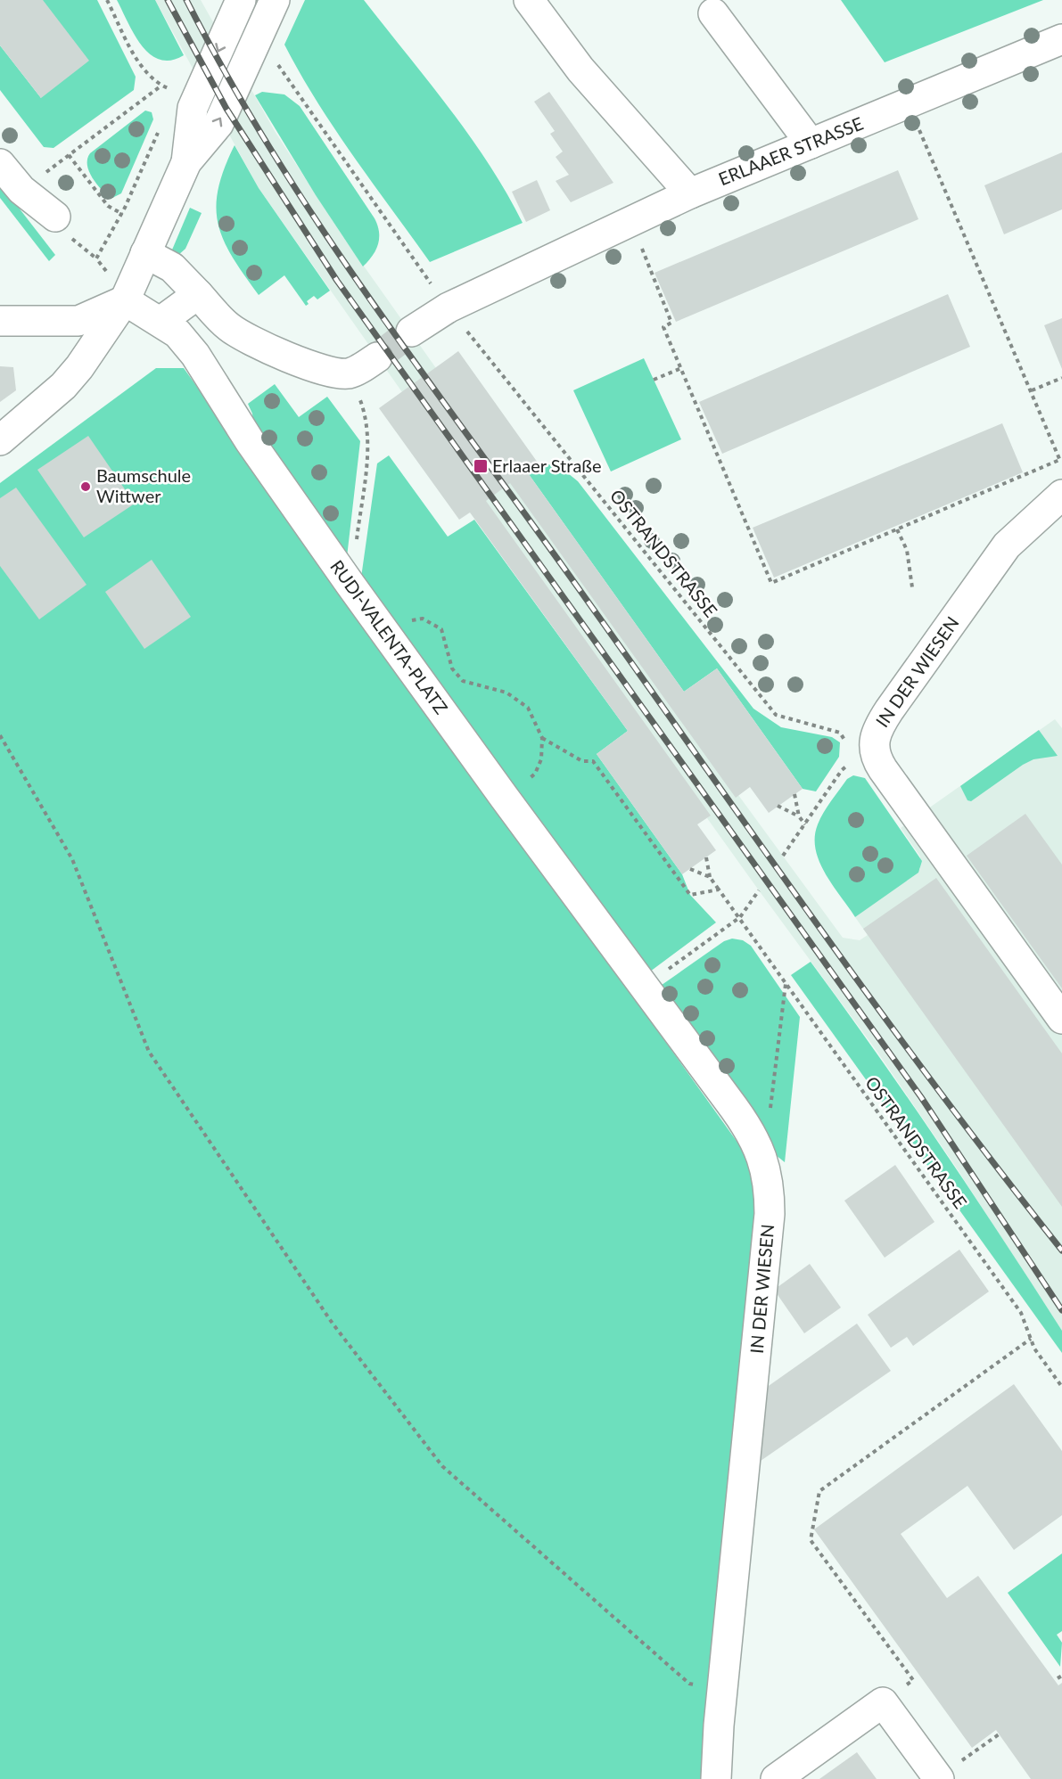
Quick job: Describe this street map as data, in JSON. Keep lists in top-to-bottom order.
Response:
{
  "streets": {
    "street": ["ERLAAER STRASSE", "RUDI-VALENTA-PLATZ", "IN DER WIESEN"],
    "path": ["OSTRANDSTRASSE"]
  },
  "crossings": [
    ["ERLAAER STRASSE", "OSTRANDSTRASSE"],
    ["OSTRANDSTRASSE", "IN DER WIESEN"],
    ["RUDI-VALENTA-PLATZ", "IN DER WIESEN"]
  ],
  "places": {
    "transit": ["Erlaaer Straße"],
    "other": ["Baumschule Wittwer"]
  }
}
